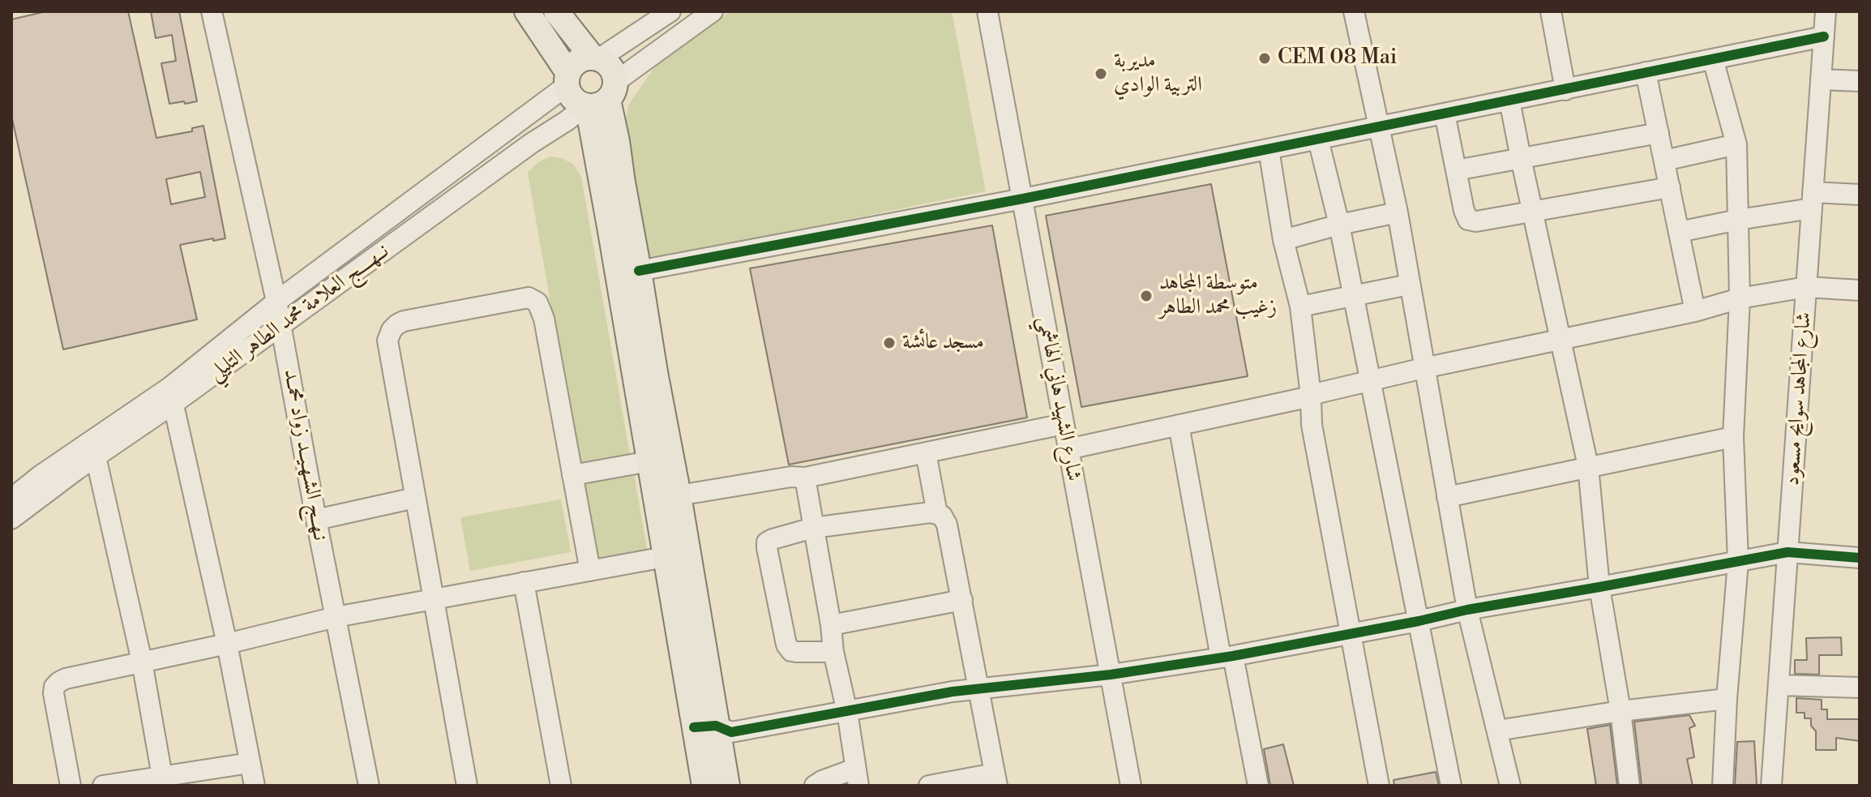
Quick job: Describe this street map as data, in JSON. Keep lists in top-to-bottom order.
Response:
{
  "streets": {
    "street": [
      "نــهــــج العلامة محمد الطاهر التليلي",
      "شارع الشهيد هاني الهاشمي",
      "شارع المجاهد سوايح مسعود",
      "نـهــج الشـهـيــد زواد محمــد"
    ]
  },
  "crossings": [
    ["نــهــــج العلامة محمد الطاهر التليلي", "نـهــج الشـهـيــد زواد محمــد"]
  ],
  "places": [
    "CEM 08 Mai",
    "مديربة التربية الوادي",
    "متوسطة المجاهد زغيب محمد الطاهر",
    "مسجد عائشة"
  ]
}
